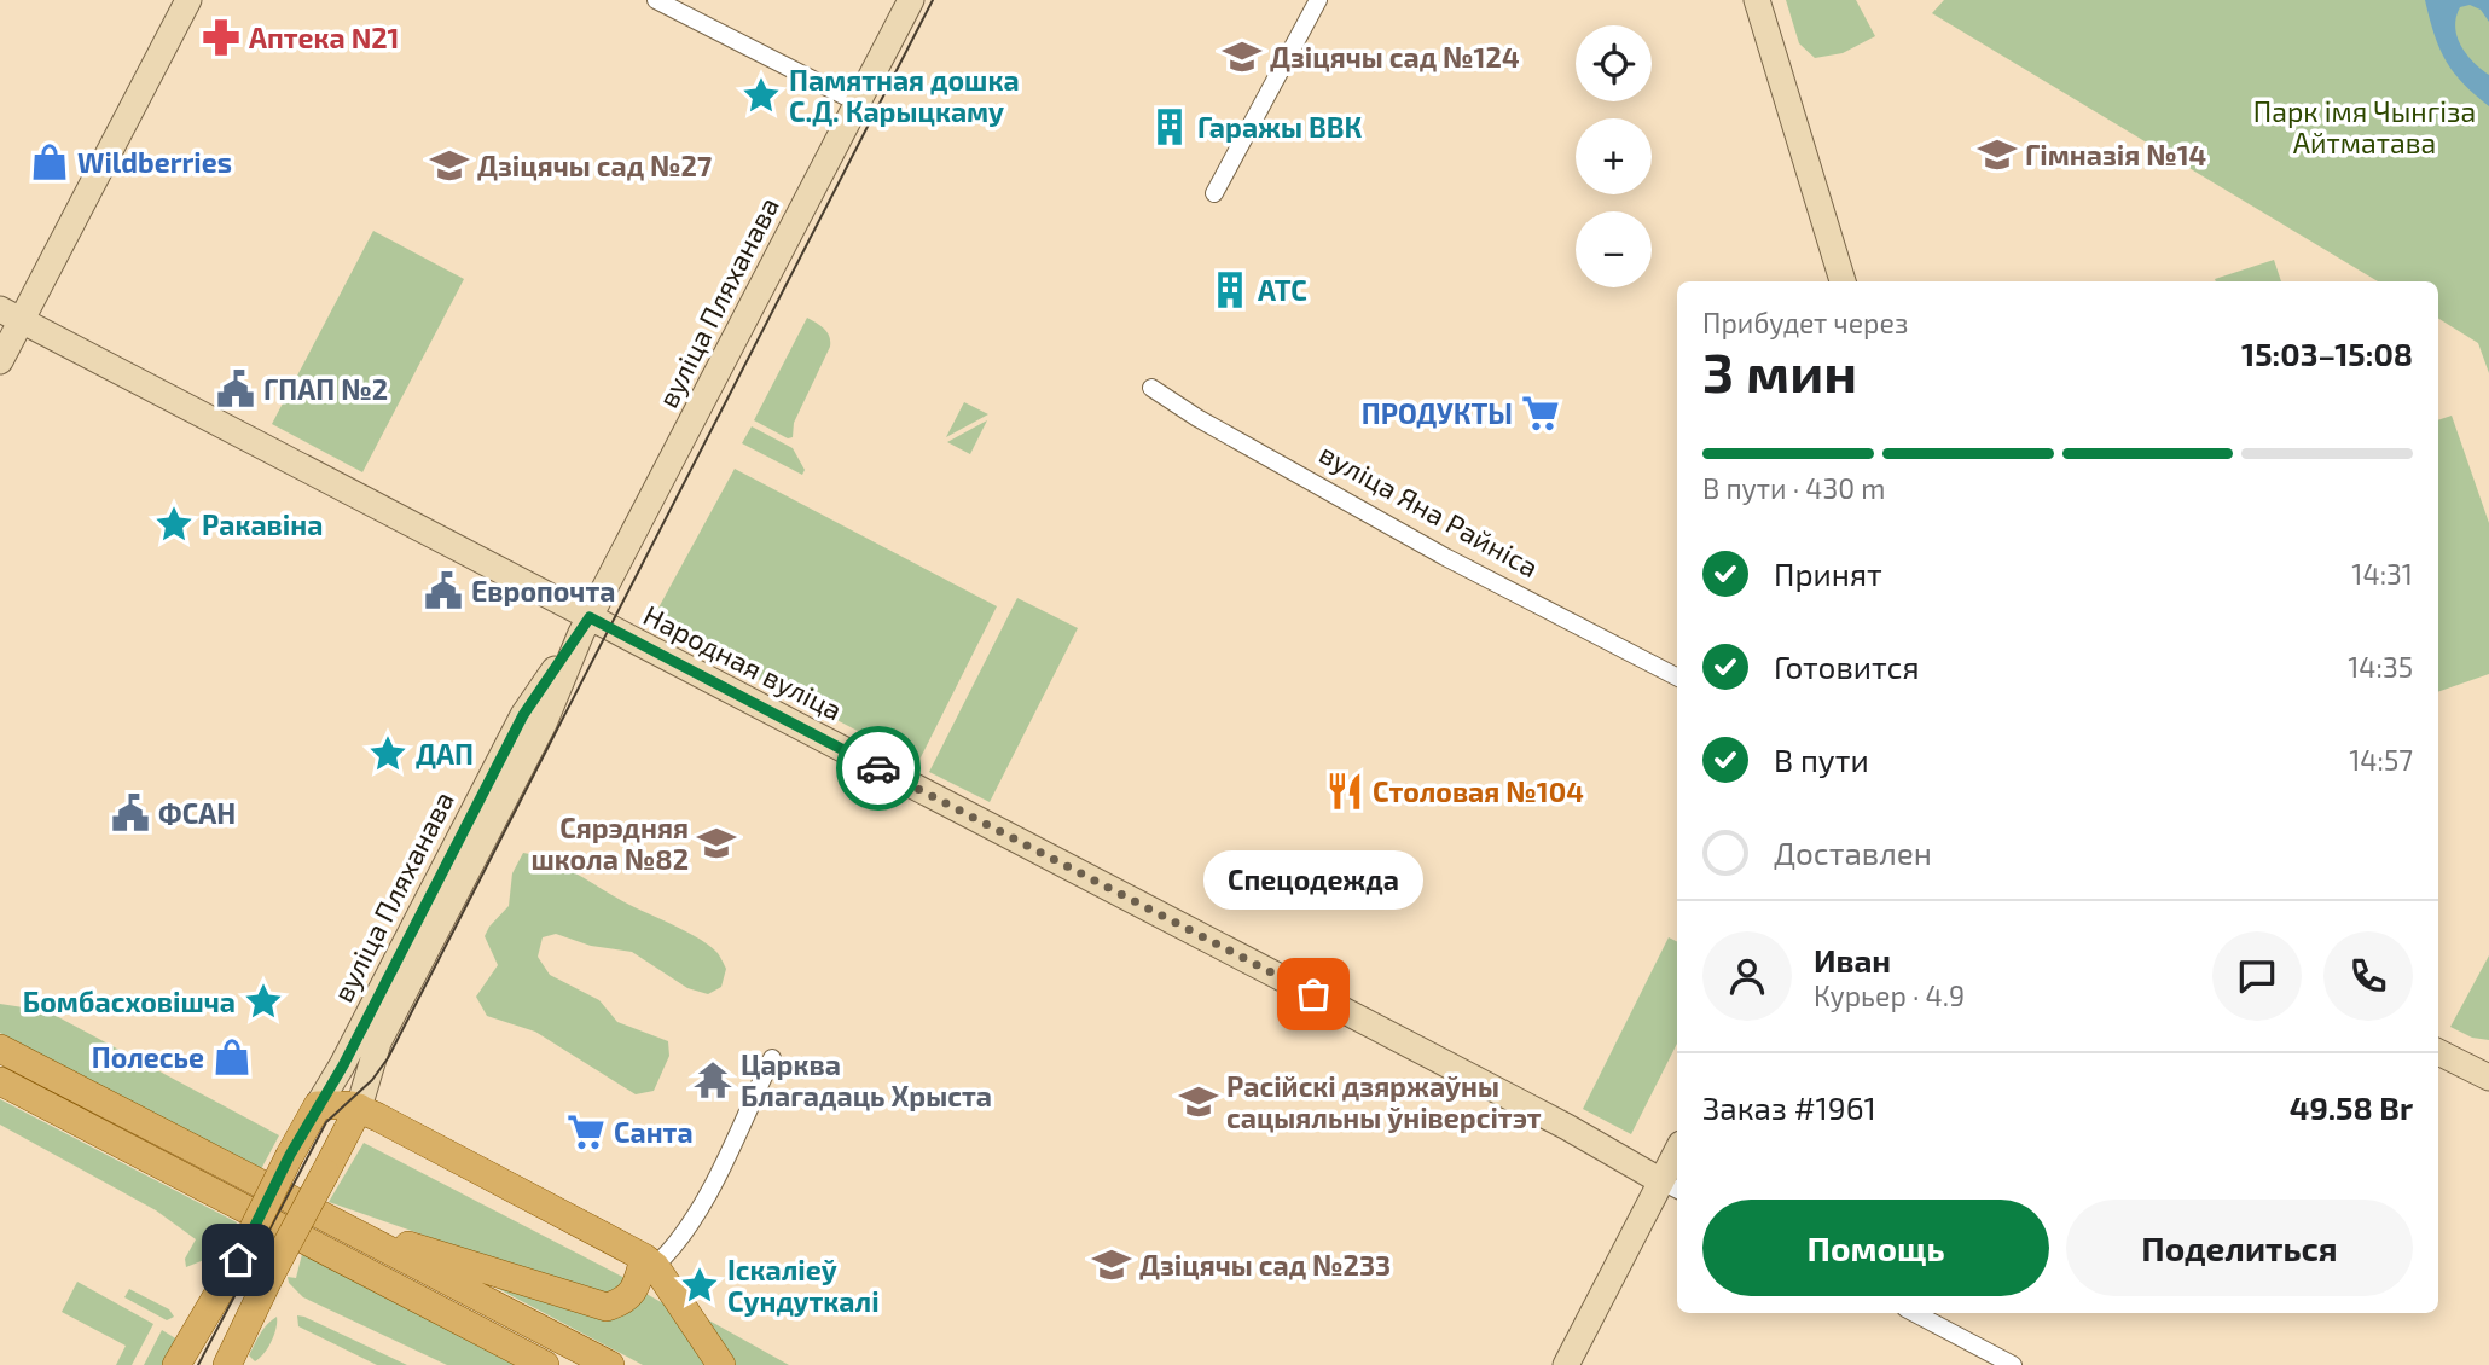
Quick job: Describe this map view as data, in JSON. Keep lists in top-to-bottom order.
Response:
{
  "streets": {
    "street": ["вуліца Пляханава", "вуліца Яна Райніса", "Народная вуліца"]
  },
  "crossings": [
    ["вуліца Пляханава", "Народная вуліца"]
  ],
  "parks": ["Парк імя Чынгіза Айтматава"],
  "places": {
    "pharmacy": ["Аптека N21"],
    "school or university": [
      "Дзіцячы сад №124",
      "Гімназія №14",
      "Дзіцячы сад №27",
      "Сярэдняя школа №82",
      "Расійскі дзяржаўны сацыяльны ўніверсітэт",
      "Дзіцячы сад №233"
    ],
    "place": [
      "Памятная дошка С.Д. Карыцкаму",
      "Ракавіна",
      "ДАП",
      "Бомбасховішча",
      "Іскаліеў Сундуткалі"
    ],
    "building": ["Гаражы ВВК", "АТС"],
    "shop": ["Wildberries", "Полесье"],
    "public building": ["ГПАП №2", "Европочта", "ФСАН"],
    "supermarket": ["ПРОДУКТЫ", "Санта"],
    "restaurant": ["Столовая №104"],
    "other": ["Спецодежда"],
    "temple": ["Царква Благадаць Хрыста"]
  },
  "page": {
    "map_buttons": ["+", "−"],
    "heading": ["3 мин", "Прибудет через", "15:03–15:08"],
    "panel": [
      "Иван",
      "Курьер · 4.9",
      "Заказ #1961",
      "49.58 Br"
    ],
    "bar": "В пути · 430 m",
    "list": [
      ["Принят", "14:31"],
      ["Готовится", "14:35"],
      ["В пути", "14:57"],
      "Доставлен"
    ],
    "bubble": "Спецодежда",
    "buttons": ["Помощь", "Поделиться"]
  }
}
